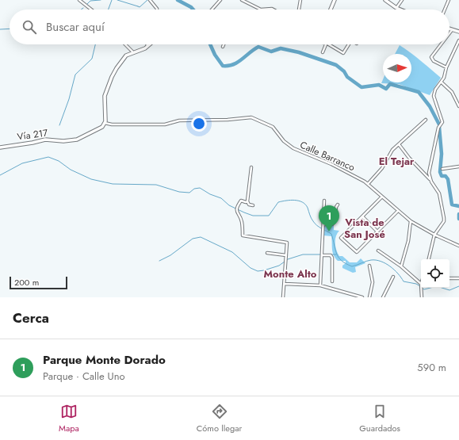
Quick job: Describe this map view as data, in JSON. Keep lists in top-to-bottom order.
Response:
{
  "streets": {
    "main road": ["Vía 217"],
    "street": ["Calle Barranco"]
  },
  "crossings": [
    ["Vía 217", "Calle Barranco"]
  ],
  "districts": ["El Tejar", "Vista de San José", "Monte Alto"],
  "scale_bar": "200 m",
  "north": "right",
  "page": {
    "search": "Buscar aquí",
    "pins": "1",
    "scale": "200 m",
    "heading": "Cerca",
    "list": [
      {
        "mark": "1",
        "name": "Parque Monte Dorado",
        "note": "Parque · Calle Uno",
        "value": "590 m"
      }
    ],
    "nav": ["Mapa", "Cómo llegar", "Guardados"]
  }
}
